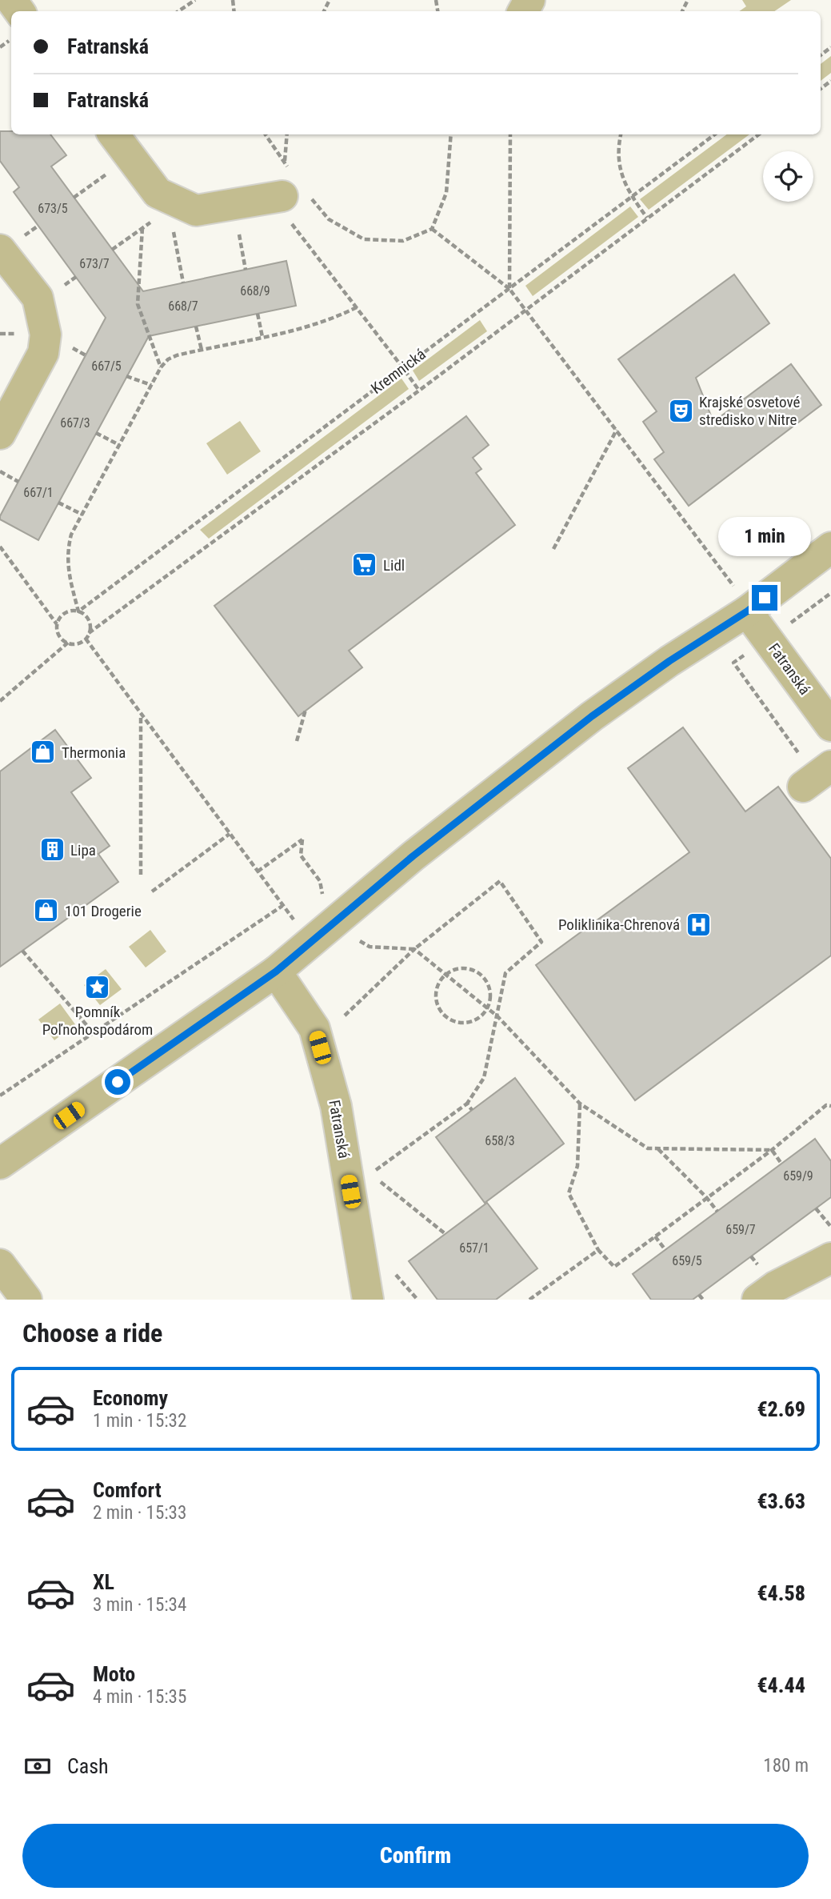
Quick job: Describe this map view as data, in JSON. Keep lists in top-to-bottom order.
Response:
{
  "streets": {
    "street": ["Fatranská"],
    "path": ["Kremnická"]
  },
  "places": {
    "theatre": ["Krajské osvetové stredisko v Nitre"],
    "supermarket": ["Lidl"],
    "shop": ["Thermonia", "101 Drogerie"],
    "building": ["Lipa"],
    "hospital": ["Poliklinika-Chrenová"],
    "place": ["Pomník Poľnohospodárom"]
  },
  "house_numbers": [
    "673/5",
    "673/7",
    "668/9",
    "668/7",
    "667/5",
    "667/3",
    "667/1",
    "658/3",
    "659/9",
    "659/7",
    "657/1",
    "659/5"
  ],
  "page": {
    "banner": ["Fatranská", "Fatranská"],
    "bubble": "1 min",
    "heading": "Choose a ride",
    "list": [
      {
        "name": "Economy",
        "note": "1 min · 15:32",
        "value": "€2.69"
      },
      {
        "name": "Comfort",
        "note": "2 min · 15:33",
        "value": "€3.63"
      },
      {
        "name": "XL",
        "note": "3 min · 15:34",
        "value": "€4.58"
      },
      {
        "name": "Moto",
        "note": "4 min · 15:35",
        "value": "€4.44"
      }
    ],
    "pay": ["Cash", "180 m"],
    "buttons": "Confirm"
  }
}
